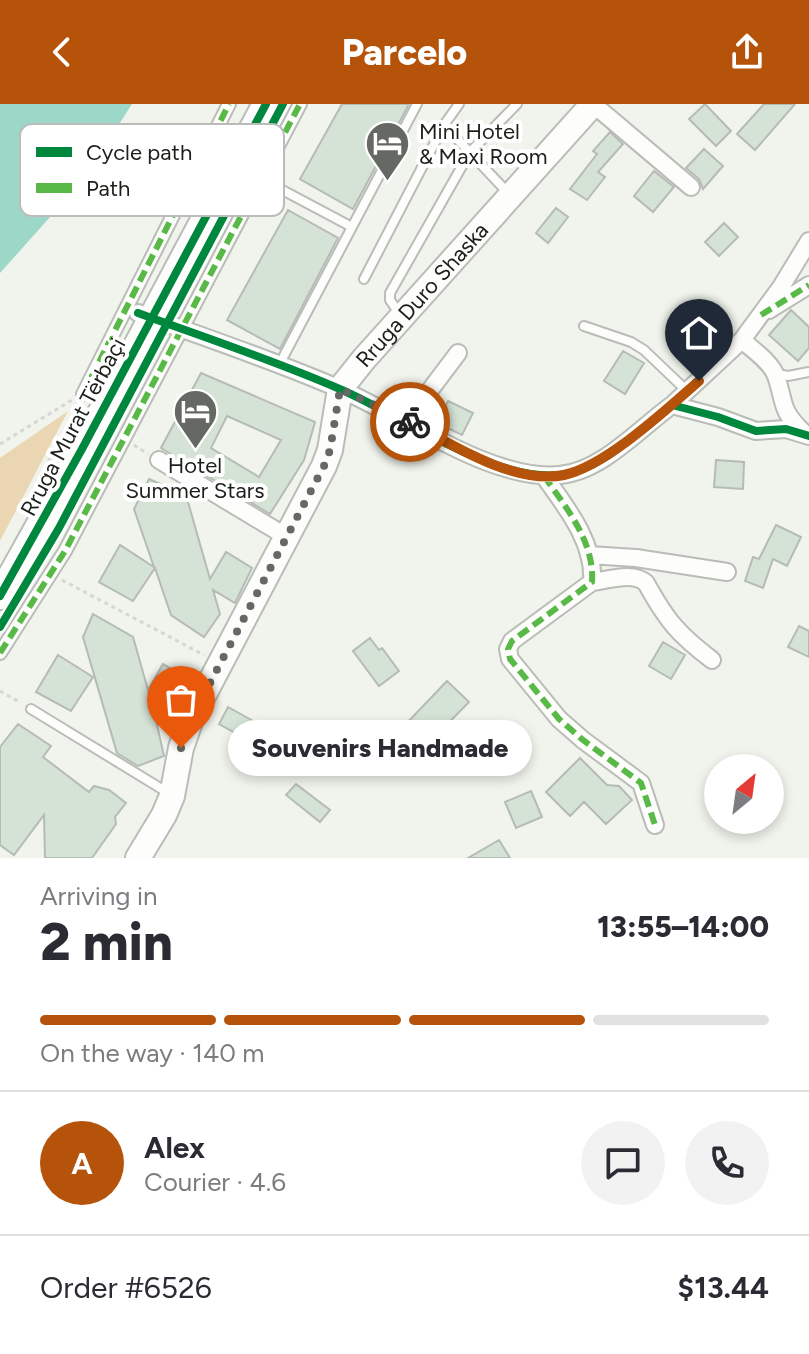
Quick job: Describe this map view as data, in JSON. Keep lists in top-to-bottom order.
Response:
{
  "streets": {
    "main road": ["Rruga Duro Shaska", "Rruga Murat Tërbaçi"]
  },
  "places": {
    "hotel": ["Mini Hotel & Maxi Room", "Hotel Summer Stars"],
    "other": ["Souvenirs Handmade"]
  },
  "legend": ["Cycle path", "Path"],
  "north": "top right",
  "page": {
    "header": "Parcelo",
    "bubble": "Souvenirs Handmade",
    "heading": ["2 min", "Arriving in", "13:55–14:00"],
    "panel": [
      "Alex",
      "Courier · 4.6",
      "Order #6526",
      "$13.44"
    ],
    "bar": "On the way · 140 m",
    "round": "A"
  }
}
